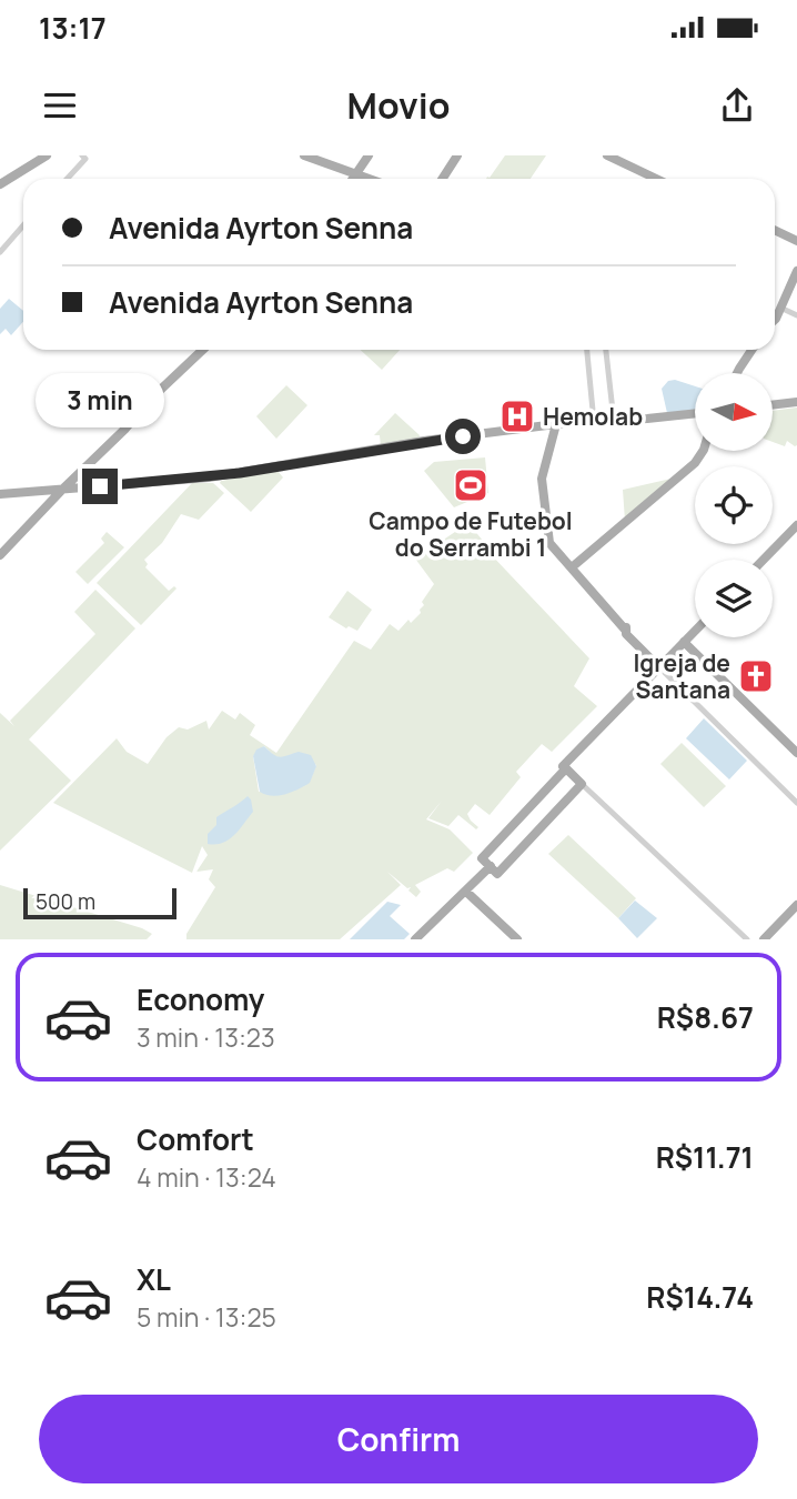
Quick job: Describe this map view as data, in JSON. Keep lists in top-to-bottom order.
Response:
{
  "places": {
    "hospital": ["Hemolab"],
    "sports": ["Campo de Futebol do Serrambi 1"],
    "church": ["Igreja de Santana"]
  },
  "scale_bar": "500 m",
  "north": "right",
  "page": {
    "status": "13:17",
    "header": "Movio",
    "banner": ["Avenida Ayrton Senna", "Avenida Ayrton Senna"],
    "bubble": "3 min",
    "scale": "500 m",
    "list": [
      {
        "name": "Economy",
        "note": "3 min · 13:23",
        "value": "R$8.67"
      },
      {
        "name": "Comfort",
        "note": "4 min · 13:24",
        "value": "R$11.71"
      },
      {
        "name": "XL",
        "note": "5 min · 13:25",
        "value": "R$14.74"
      }
    ],
    "buttons": "Confirm"
  }
}
